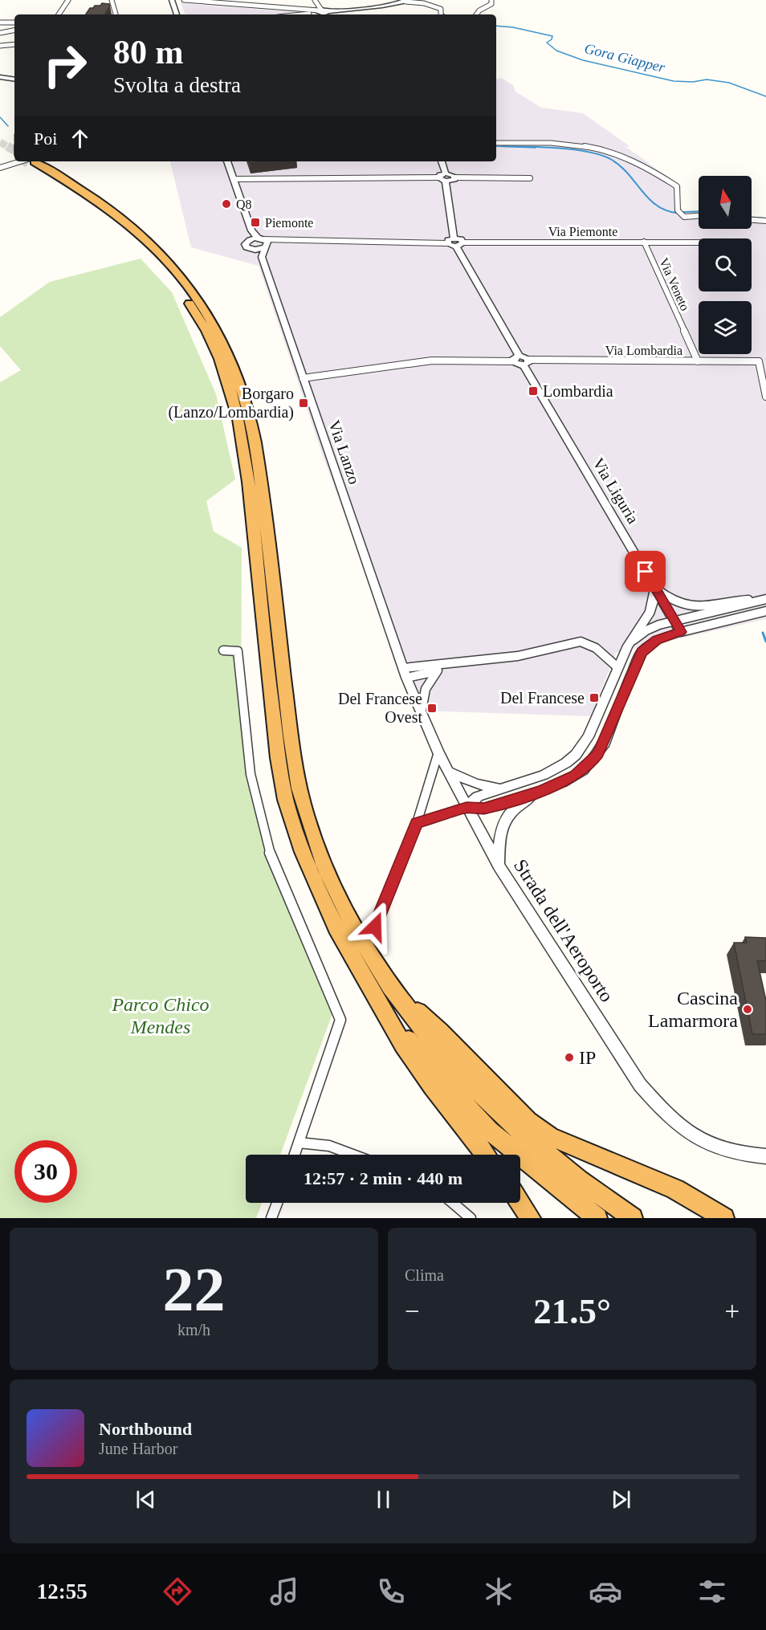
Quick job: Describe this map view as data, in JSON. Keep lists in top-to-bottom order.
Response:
{
  "streets": {
    "street": [
      "Via Piemonte",
      "Via Veneto",
      "Via Lombardia",
      "Via Lanzo",
      "Via Liguria",
      "Strada dell'Aeroporto"
    ]
  },
  "crossings": [
    ["Via Piemonte", "Via Veneto"],
    ["Via Veneto", "Via Lombardia"],
    ["Via Lombardia", "Via Liguria"],
    ["Via Lanzo", "Strada dell'Aeroporto"]
  ],
  "water": ["Gora Giapper"],
  "parks": ["Parco Chico Mendes"],
  "places": {
    "other": ["Q8", "Cascina Lamarmora", "IP"],
    "transit": [
      "Piemonte",
      "Lombardia",
      "Borgaro (Lanzo/Lombardia)",
      "Del Francese",
      "Del Francese Ovest"
    ]
  },
  "north": "top",
  "page": {
    "turn": ["80 m", "Svolta a destra"],
    "then": "Poi",
    "limit": "30",
    "trip": "12:57 · 2 min · 440 m",
    "tile": [
      ["22", "km/h"],
      "Clima"
    ],
    "heat": ["−", "21.5°", "+"],
    "song": ["Northbound", "June Harbor"],
    "tabs": "12:55"
  }
}
